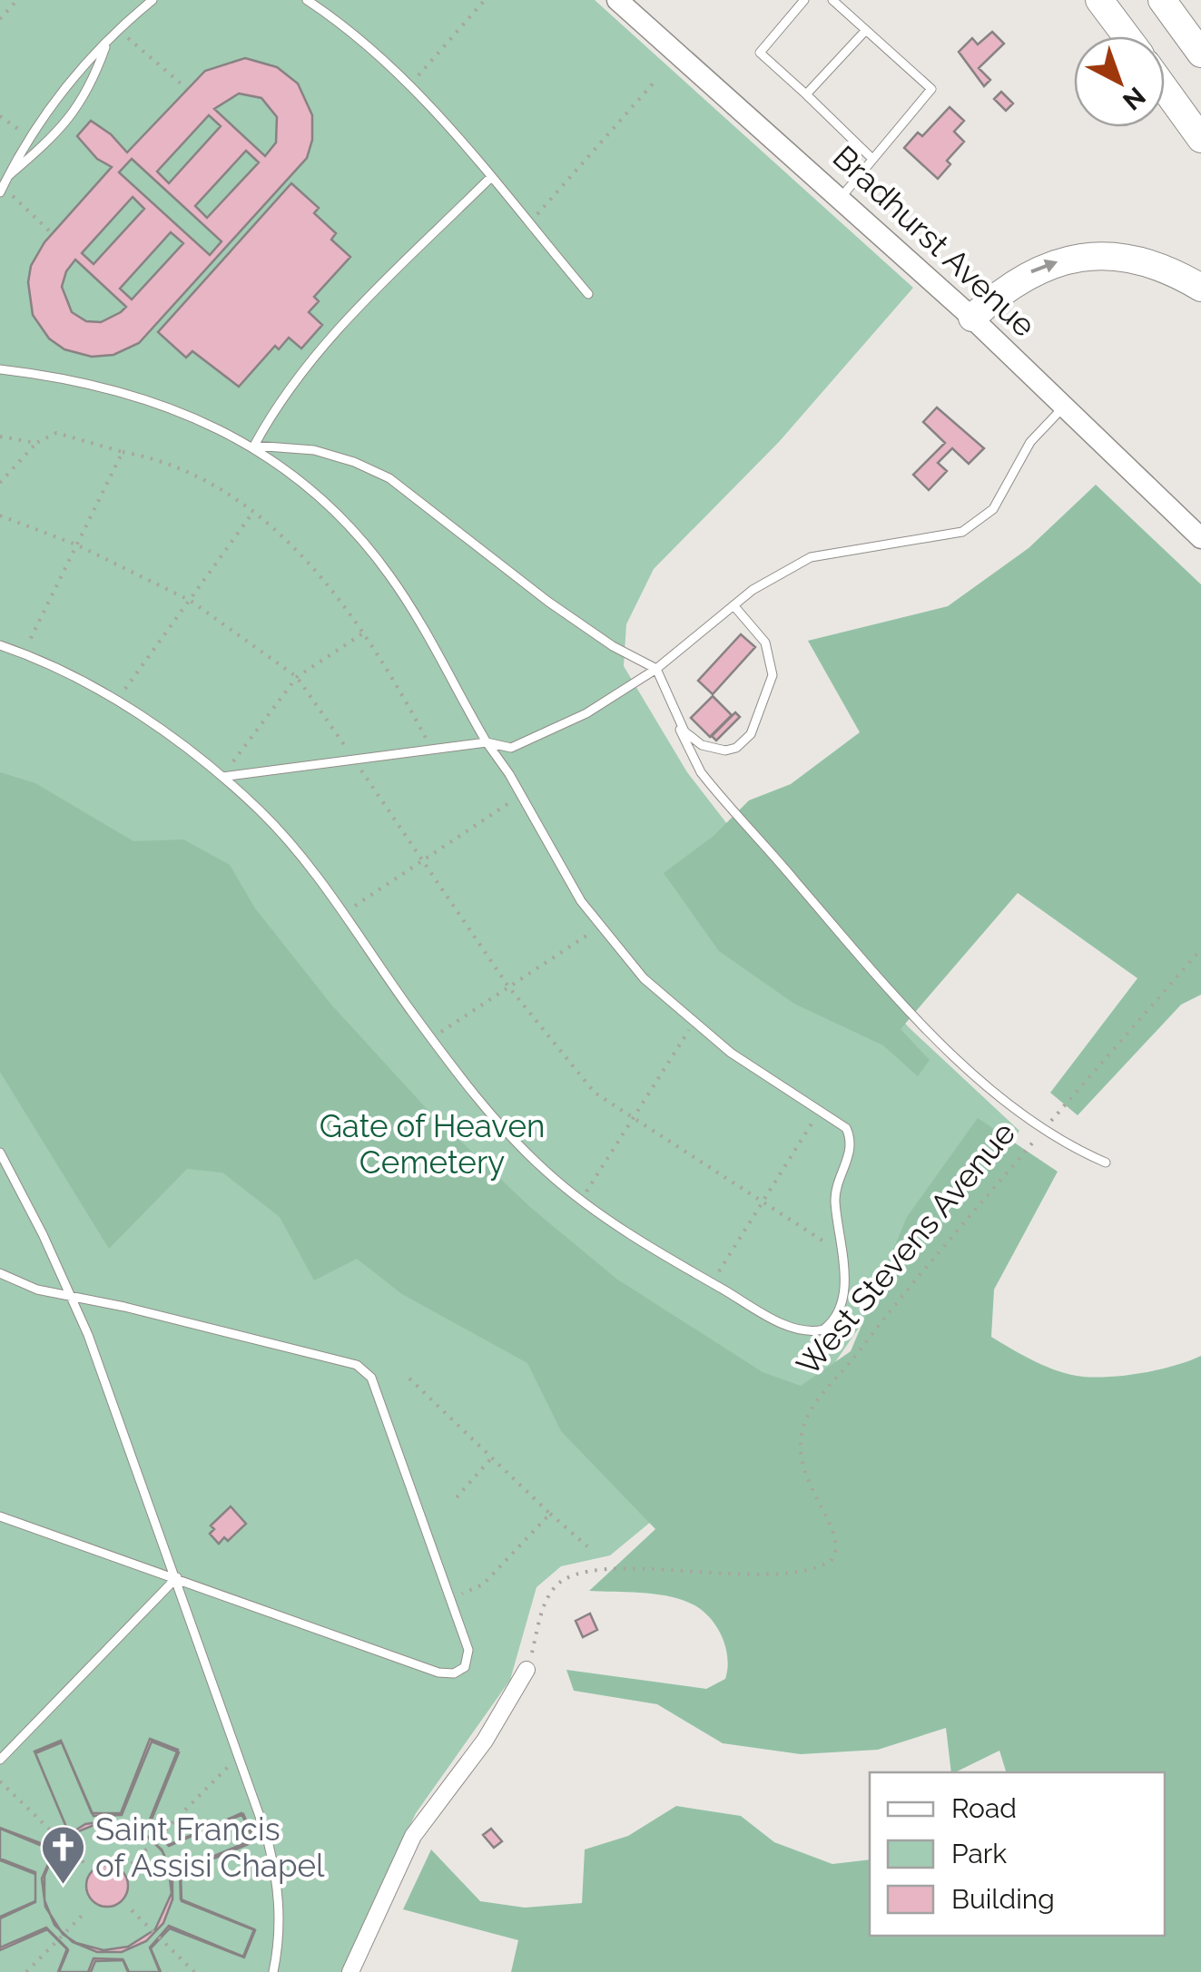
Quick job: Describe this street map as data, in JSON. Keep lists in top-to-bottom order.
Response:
{
  "streets": {
    "main road": ["Bradhurst Avenue"],
    "path": ["West Stevens Avenue"]
  },
  "parks": ["Gate of Heaven Cemetery"],
  "places": {
    "church": ["Saint Francis of Assisi Chapel"]
  },
  "legend": ["Road", "Park", "Building"],
  "north": "bottom right"
}
